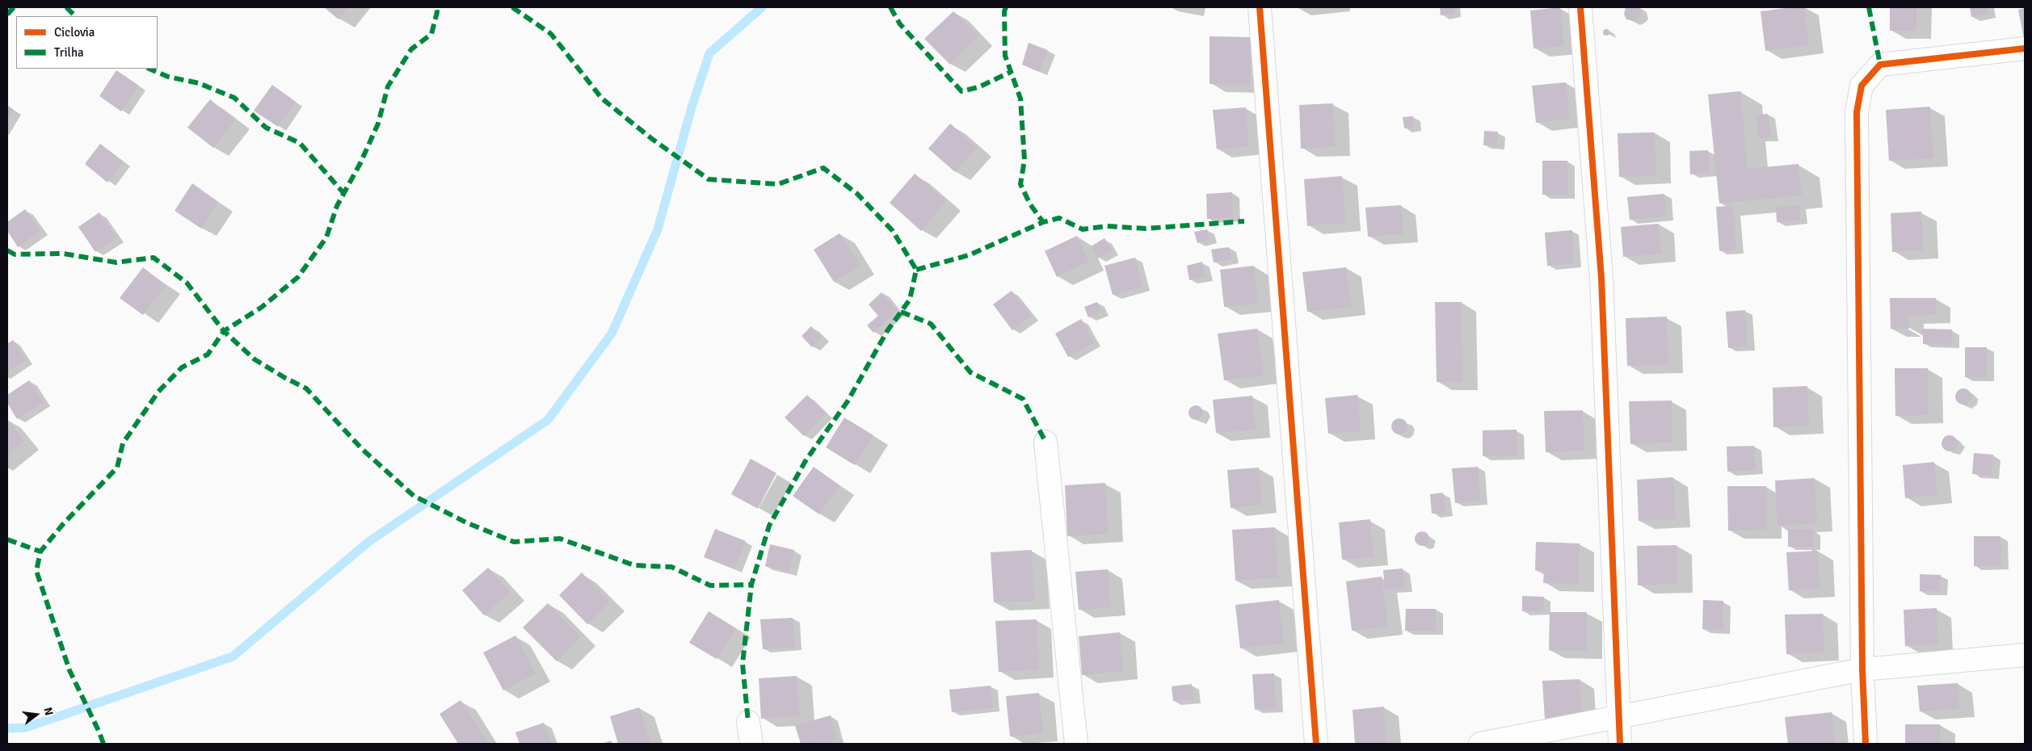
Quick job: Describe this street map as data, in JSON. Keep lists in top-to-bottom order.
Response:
{
  "legend": ["Ciclovia", "Trilha"],
  "north": "right"
}
